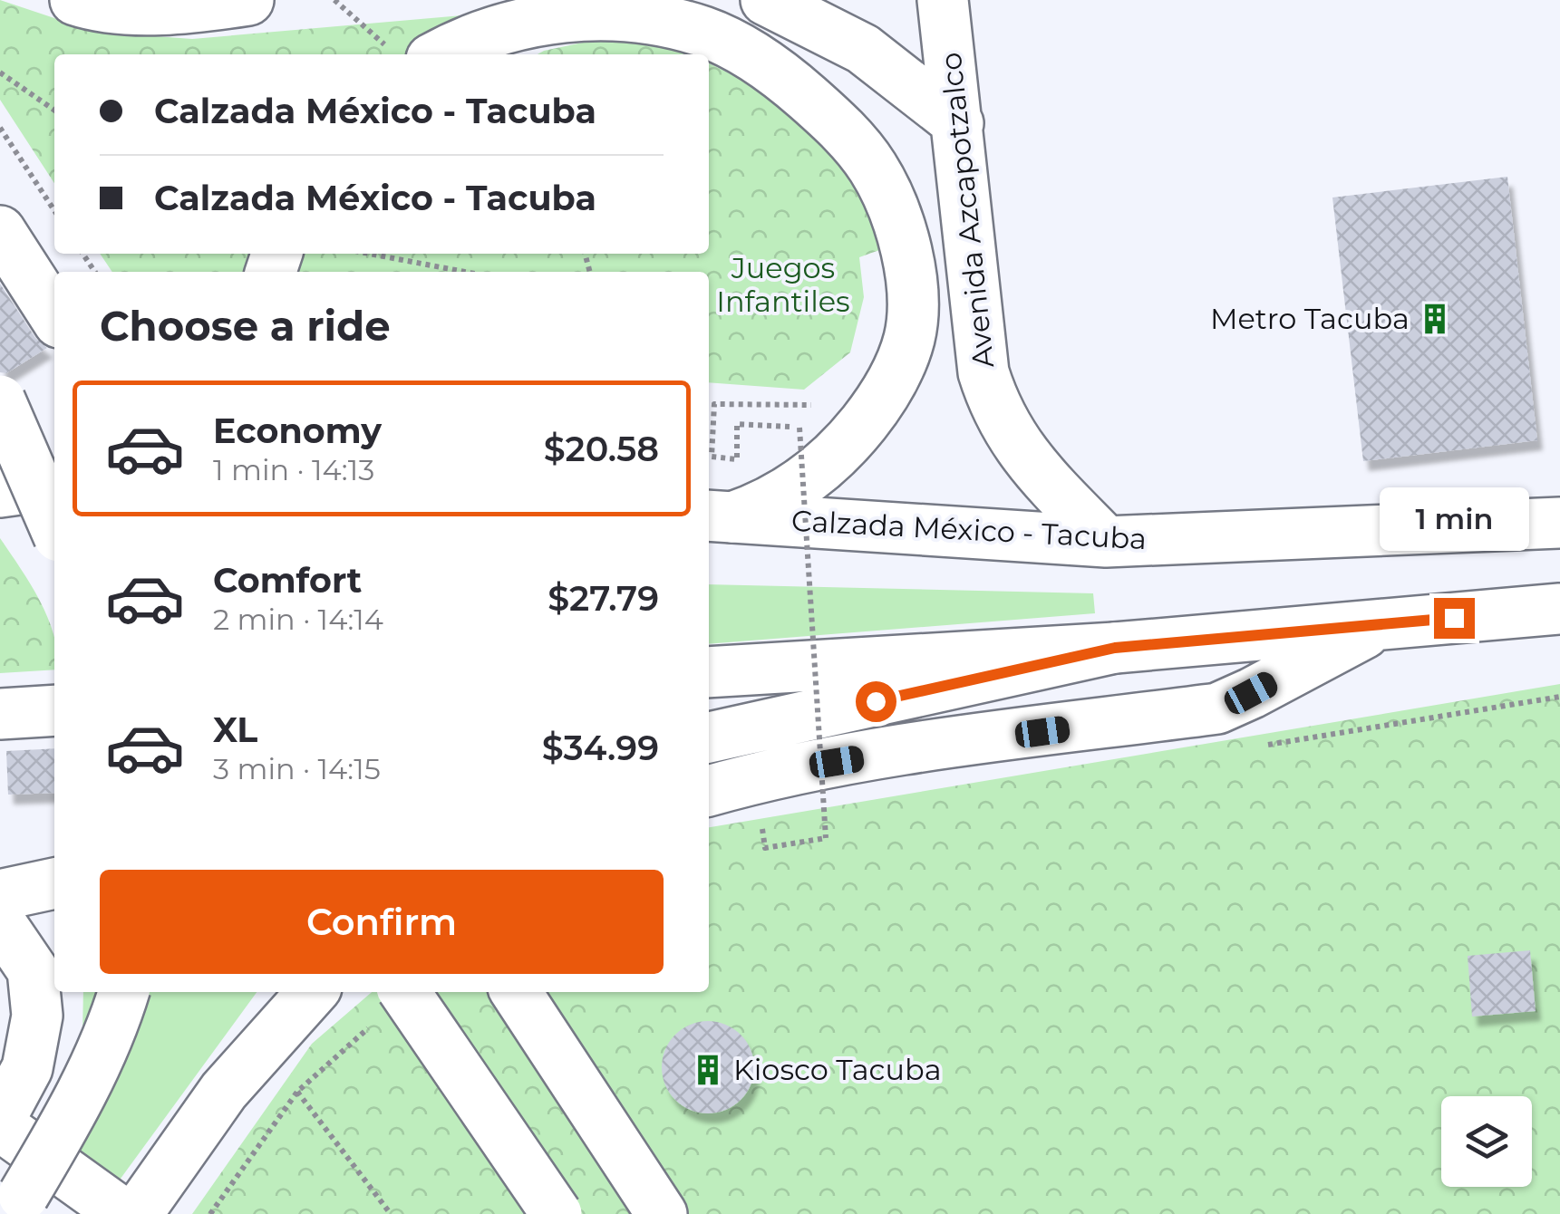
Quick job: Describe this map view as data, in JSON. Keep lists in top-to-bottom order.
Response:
{
  "streets": {
    "main road": ["Avenida Azcapotzalco", "Calzada México - Tacuba"]
  },
  "crossings": [
    ["Avenida Azcapotzalco", "Calzada México - Tacuba"]
  ],
  "parks": ["Juegos Infantiles"],
  "places": {
    "building": ["Metro Tacuba", "Kiosco Tacuba"]
  },
  "page": {
    "banner": ["Calzada México - Tacuba", "Calzada México - Tacuba"],
    "heading": "Choose a ride",
    "list": [
      {
        "name": "Economy",
        "note": "1 min · 14:13",
        "value": "$20.58"
      },
      {
        "name": "Comfort",
        "note": "2 min · 14:14",
        "value": "$27.79"
      },
      {
        "name": "XL",
        "note": "3 min · 14:15",
        "value": "$34.99"
      }
    ],
    "bubble": "1 min",
    "buttons": "Confirm"
  }
}
